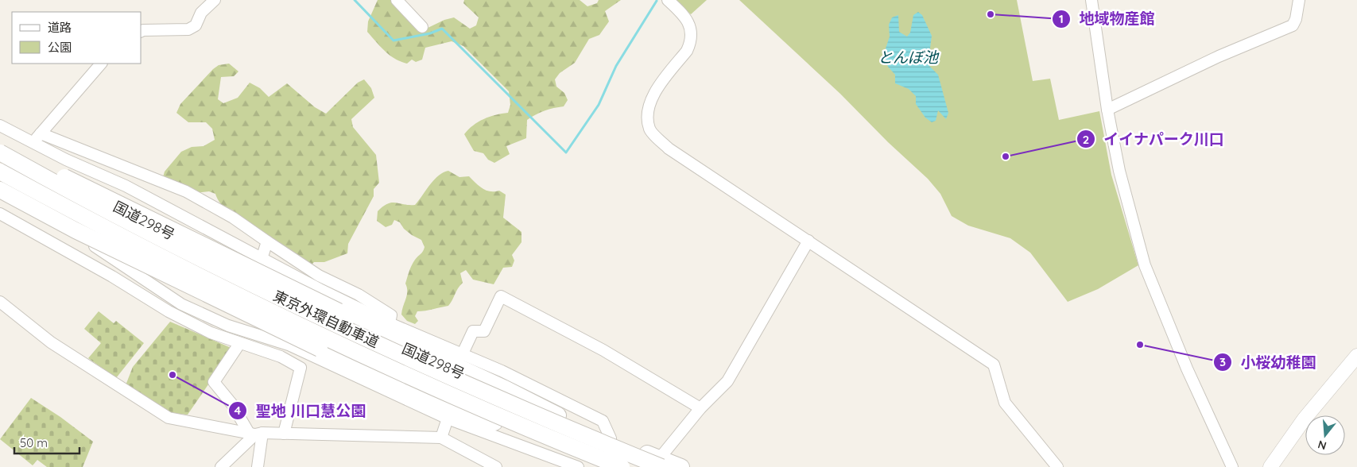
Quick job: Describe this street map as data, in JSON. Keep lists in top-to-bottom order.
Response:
{
  "streets": {
    "highway": ["国道298号", "東京外環自動車道"]
  },
  "crossings": [
    ["国道298号", "東京外環自動車道"]
  ],
  "water": ["とんぼ池"],
  "places": [
    "地域物産館",
    "イイナパーク川口",
    "小桜幼稚園",
    "聖地 川口慧公園"
  ],
  "legend": ["道路", "公園"],
  "scale_bar": "50 m",
  "north": "bottom"
}
